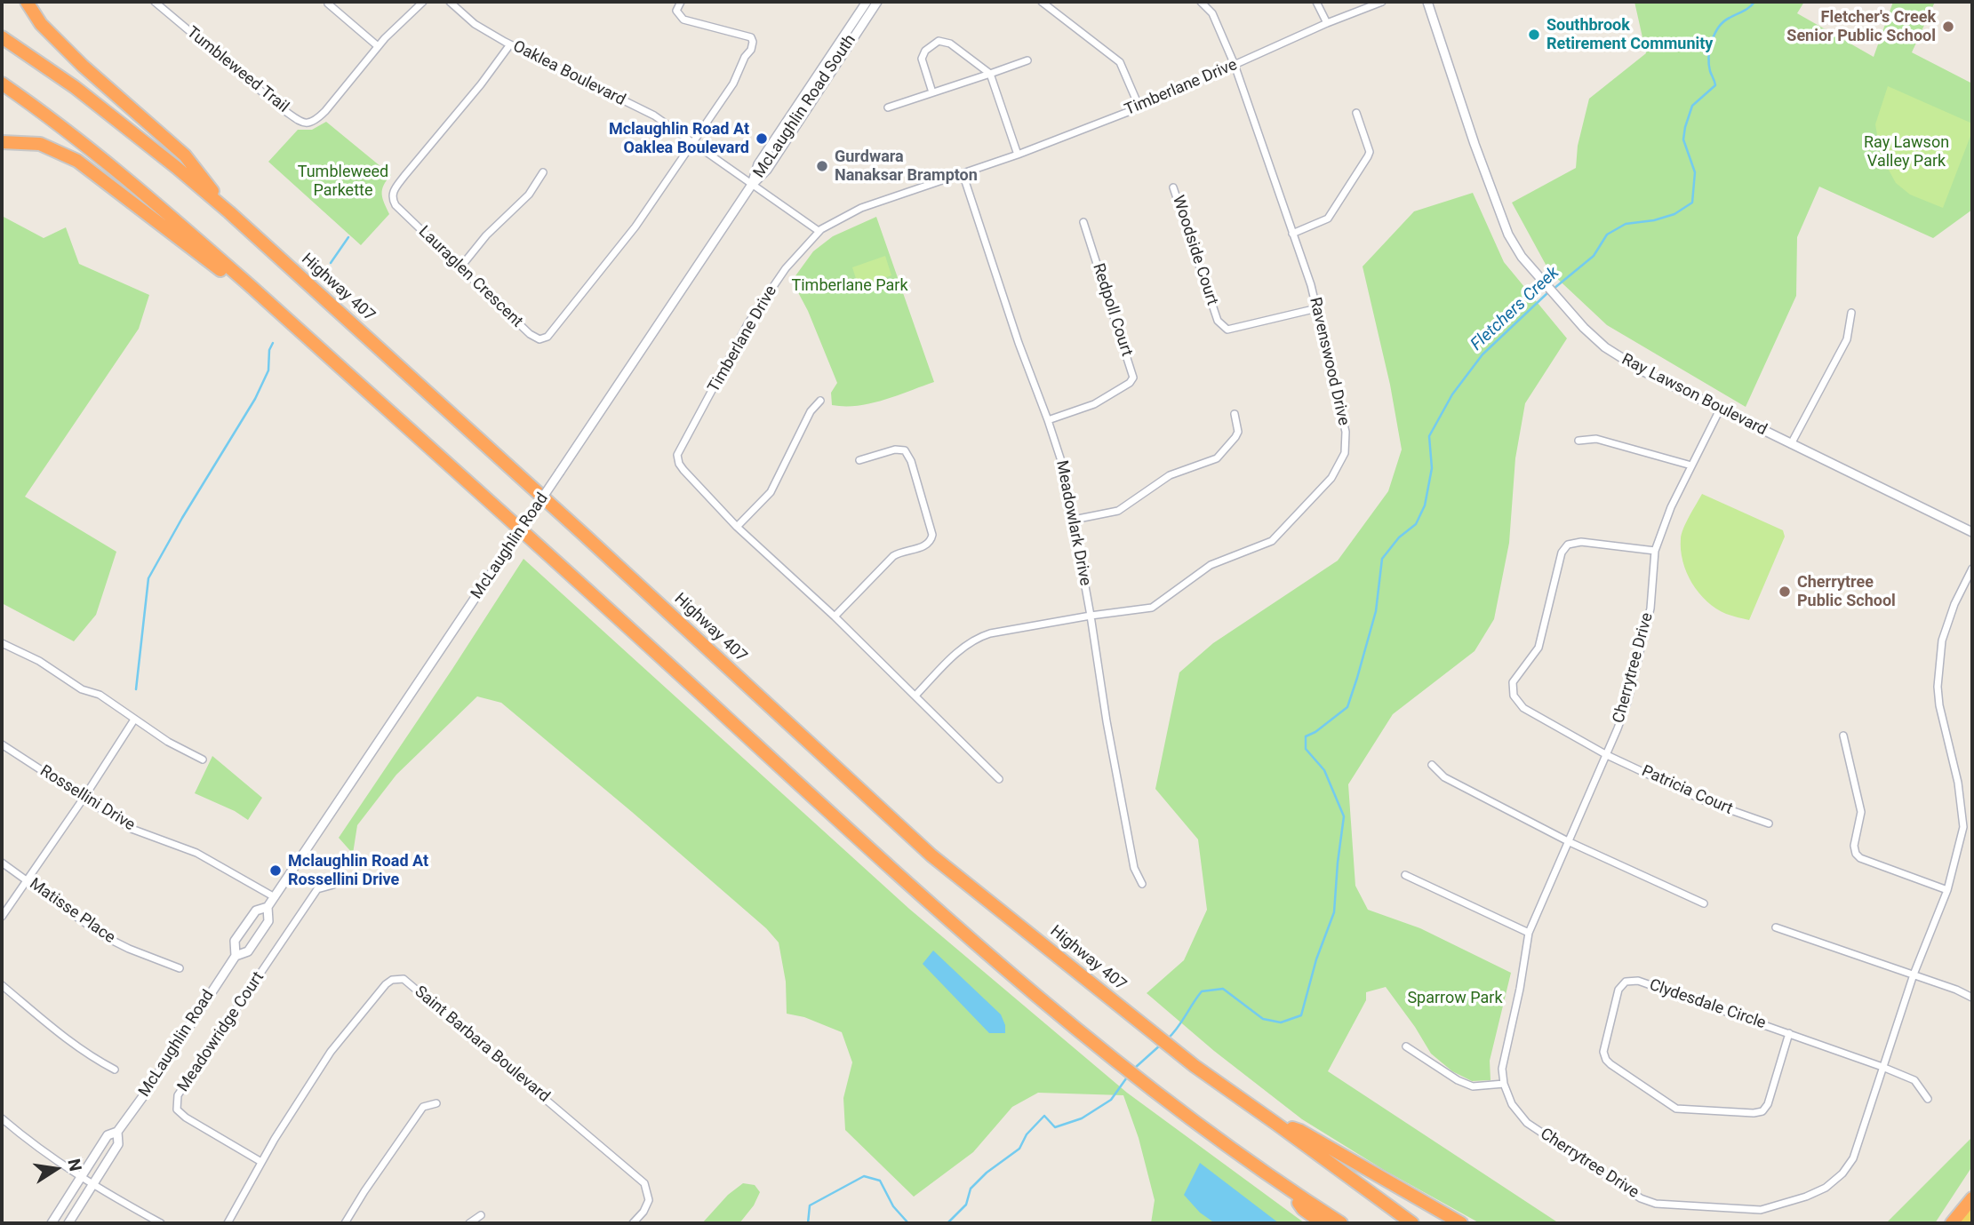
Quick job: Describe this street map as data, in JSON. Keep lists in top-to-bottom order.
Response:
{
  "streets": {
    "highway": ["Highway 407"],
    "street": [
      "Tumbleweed Trail",
      "Oaklea Boulevard",
      "Timberlane Drive",
      "McLaughlin Road South",
      "Woodside Court",
      "Lauraglen Crescent",
      "Redpoll Court",
      "Ravenswood Drive",
      "Ray Lawson Boulevard",
      "Meadowlark Drive",
      "McLaughlin Road",
      "Cherrytree Drive",
      "Patricia Court",
      "Rossellini Drive",
      "Matisse Place",
      "Clydesdale Circle",
      "Meadowridge Court",
      "Saint Barbara Boulevard"
    ]
  },
  "crossings": [
    ["Oaklea Boulevard", "Timberlane Drive"],
    ["Oaklea Boulevard", "McLaughlin Road South"],
    ["Oaklea Boulevard", "Lauraglen Crescent"],
    ["Oaklea Boulevard", "McLaughlin Road"],
    ["Timberlane Drive", "Ravenswood Drive"],
    ["Timberlane Drive", "Meadowlark Drive"],
    ["McLaughlin Road South", "McLaughlin Road"],
    ["Woodside Court", "Ravenswood Drive"],
    ["Redpoll Court", "Meadowlark Drive"],
    ["Ravenswood Drive", "Meadowlark Drive"],
    ["Ray Lawson Boulevard", "Cherrytree Drive"],
    ["McLaughlin Road", "Rossellini Drive"],
    ["Cherrytree Drive", "Patricia Court"],
    ["Cherrytree Drive", "Clydesdale Circle"],
    ["Meadowridge Court", "Saint Barbara Boulevard"]
  ],
  "water": ["Fletchers Creek"],
  "parks": [
    "Ray Lawson Valley Park",
    "Tumbleweed Parkette",
    "Timberlane Park",
    "Sparrow Park"
  ],
  "places": [
    "Fletcher's Creek Senior Public School",
    "Southbrook Retirement Community",
    "Mclaughlin Road At Oaklea Boulevard",
    "Gurdwara Nanaksar Brampton",
    "Cherrytree Public School",
    "Mclaughlin Road At Rossellini Drive"
  ],
  "north": "right"
}
